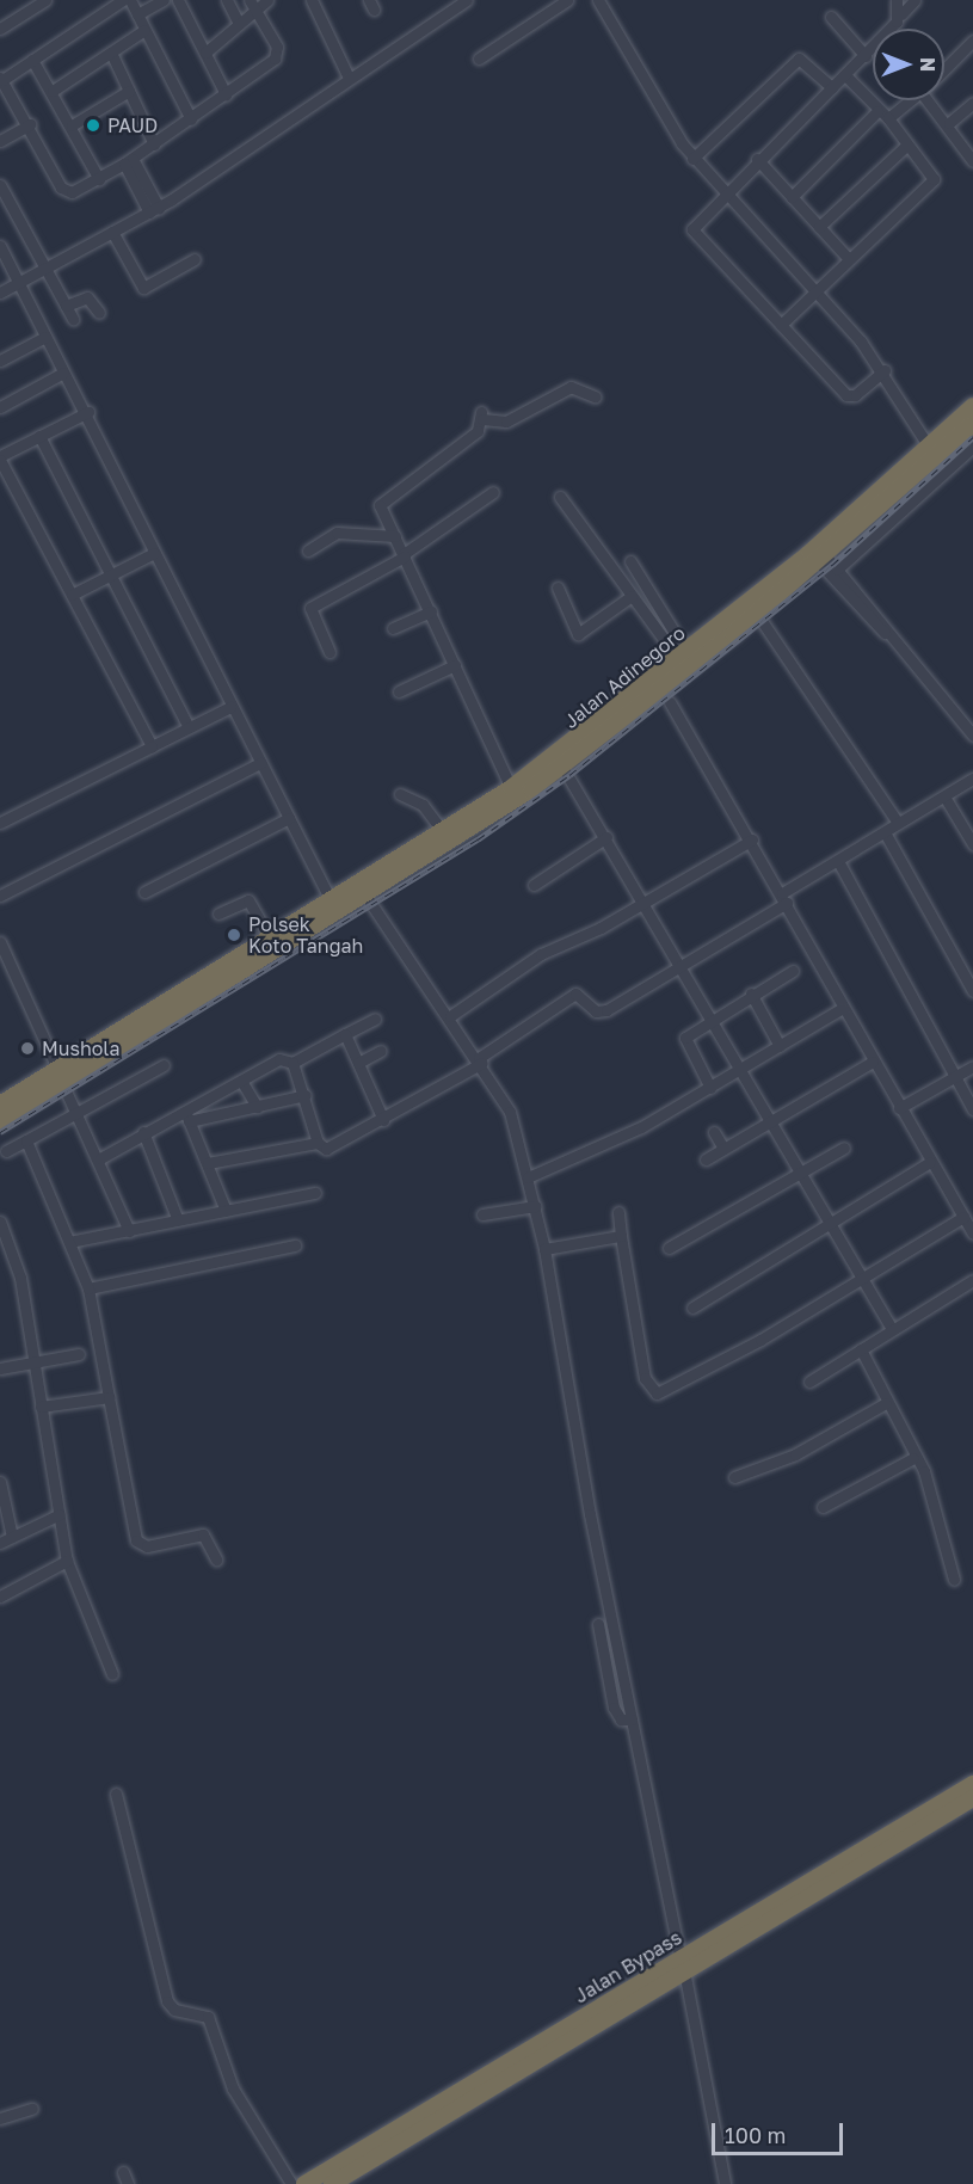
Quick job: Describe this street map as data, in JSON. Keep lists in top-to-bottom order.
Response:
{
  "streets": {
    "highway": ["Jalan Adinegoro", "Jalan Bypass"]
  },
  "places": ["PAUD", "Polsek Koto Tangah", "Mushola"],
  "scale_bar": "100 m",
  "north": "right"
}
